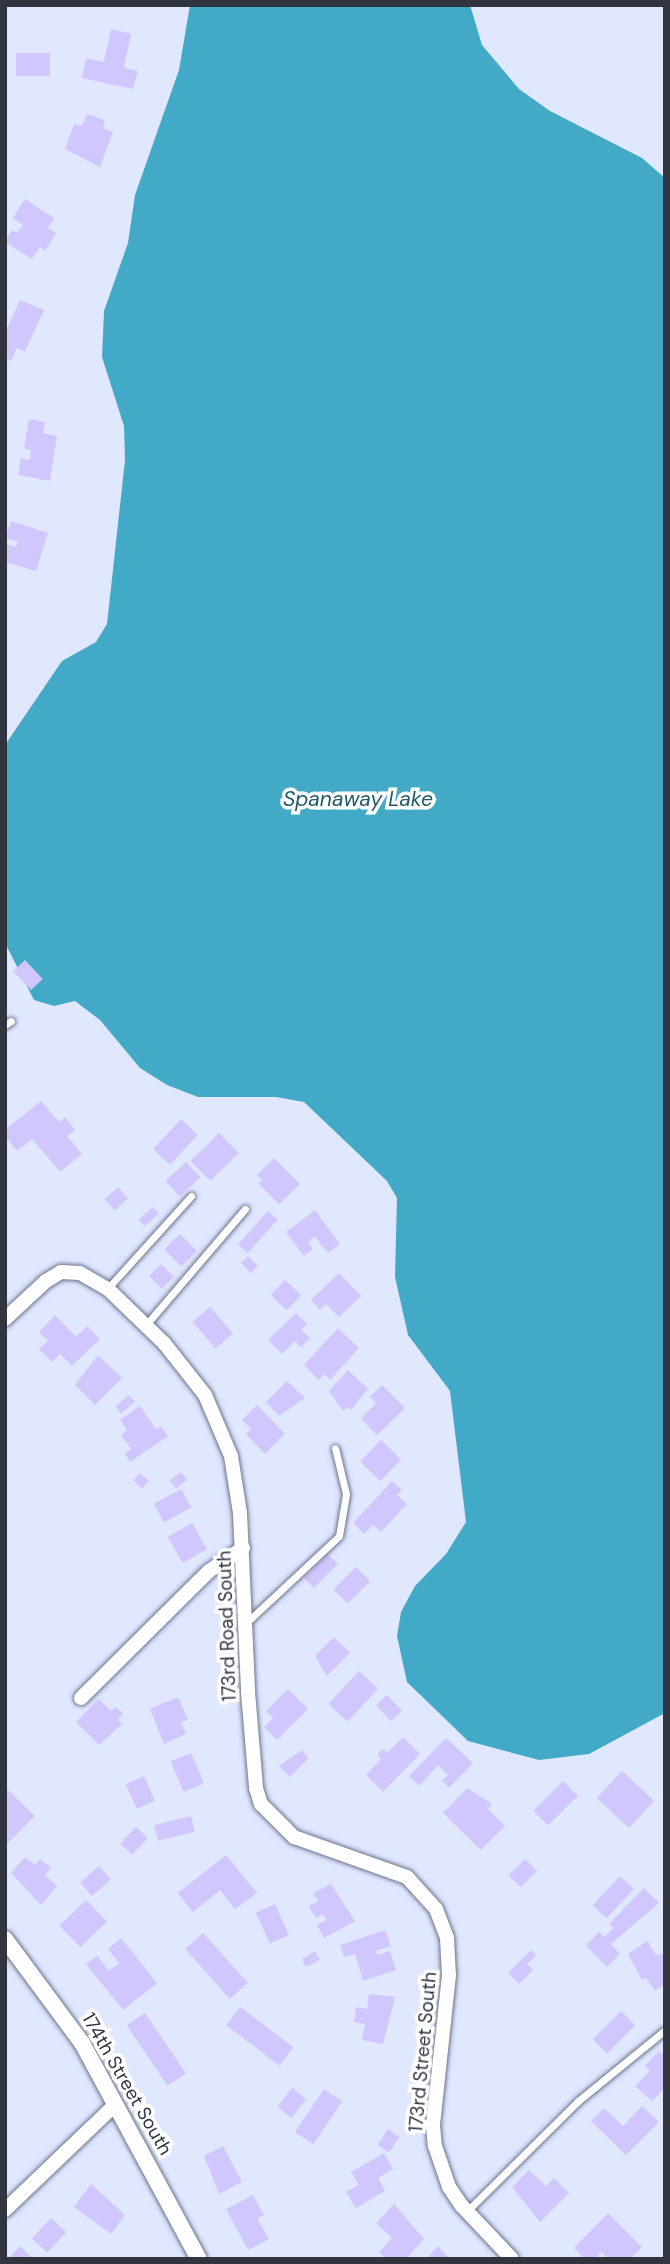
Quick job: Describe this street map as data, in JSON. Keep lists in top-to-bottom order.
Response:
{
  "streets": {
    "street": ["173rd Road South", "173rd Street South", "174th Street South"]
  },
  "crossings": [
    ["173rd Road South", "173rd Street South"]
  ],
  "water": ["Spanaway Lake"]
}
